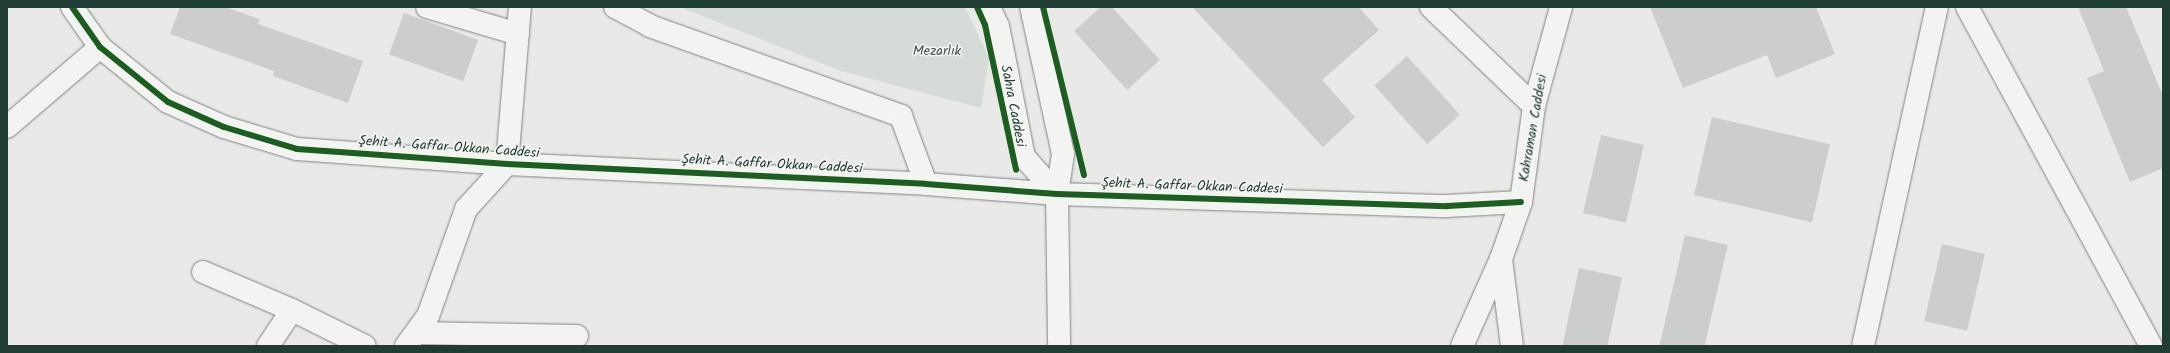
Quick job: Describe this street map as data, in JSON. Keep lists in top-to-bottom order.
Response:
{
  "streets": {
    "street": ["Sahra Caddesi", "Kahraman Caddesi", "Şehit A. Gaffar Okkan Caddesi"]
  },
  "crossings": [
    ["Sahra Caddesi", "Şehit A. Gaffar Okkan Caddesi"],
    ["Kahraman Caddesi", "Şehit A. Gaffar Okkan Caddesi"]
  ],
  "parks": ["Mezarlık"]
}
